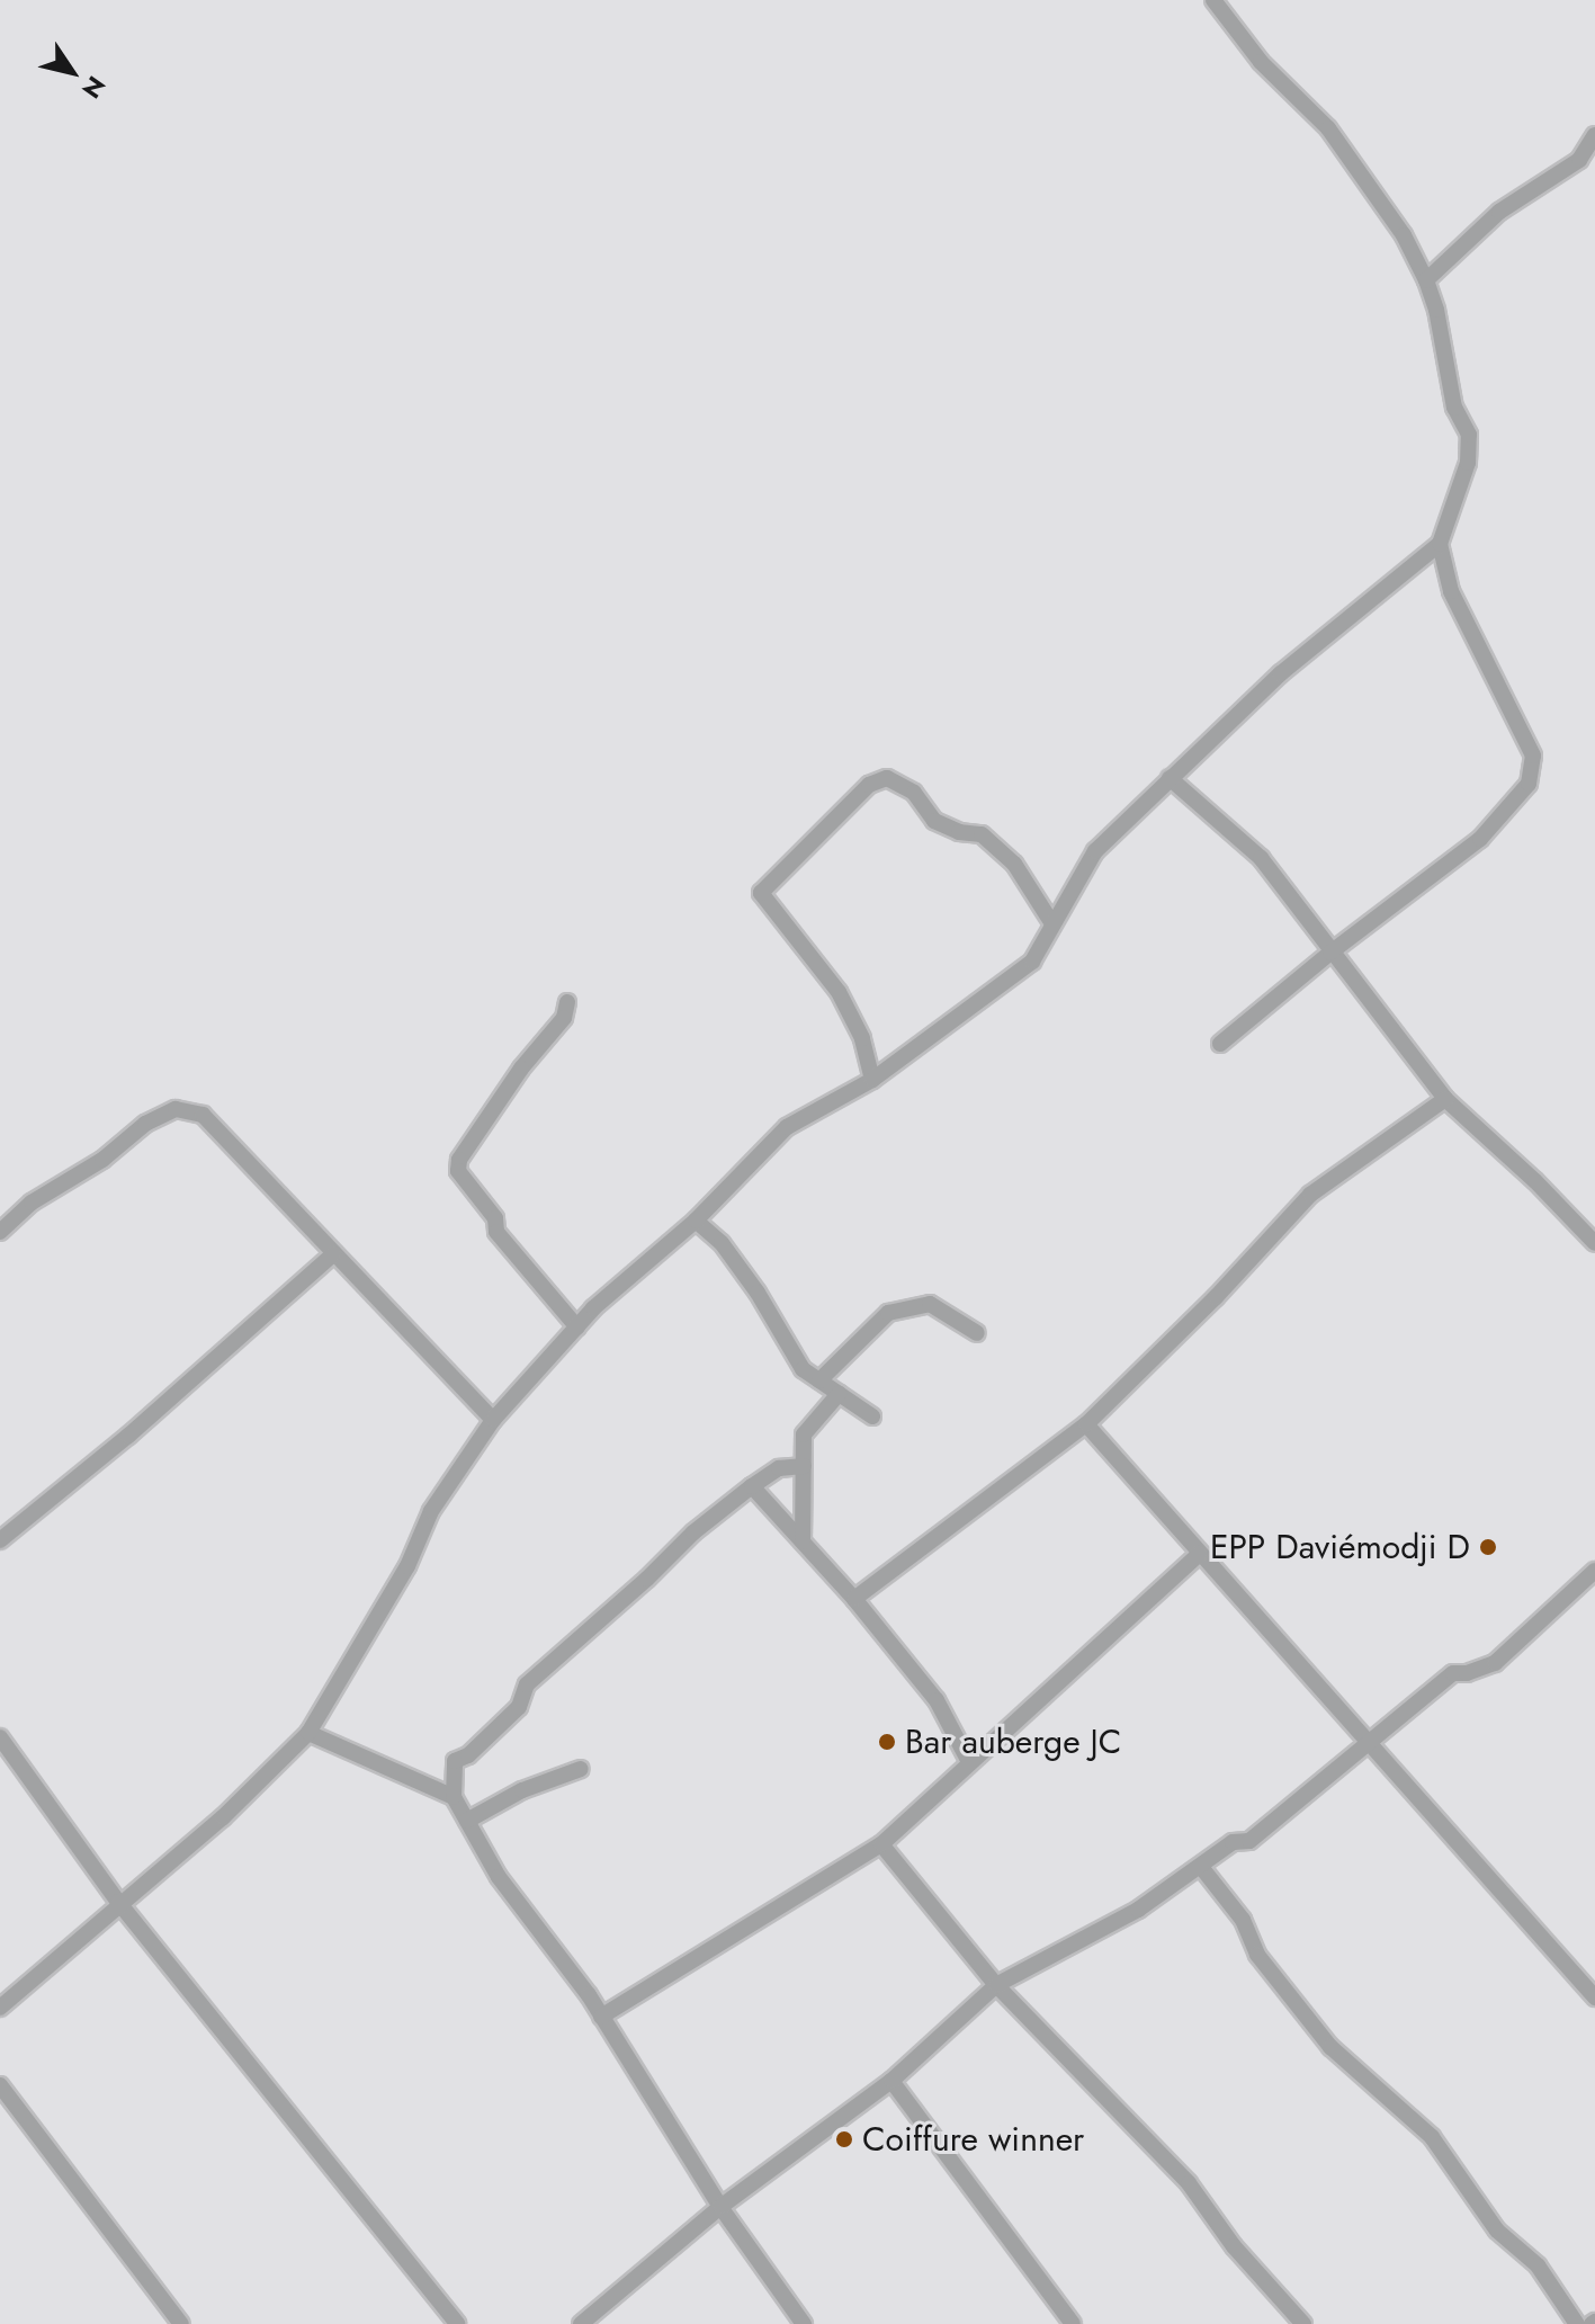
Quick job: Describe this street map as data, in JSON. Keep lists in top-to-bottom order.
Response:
{
  "places": ["EPP Daviémodji D", "Bar auberge JC", "Coiffure winner"],
  "north": "bottom right"
}
